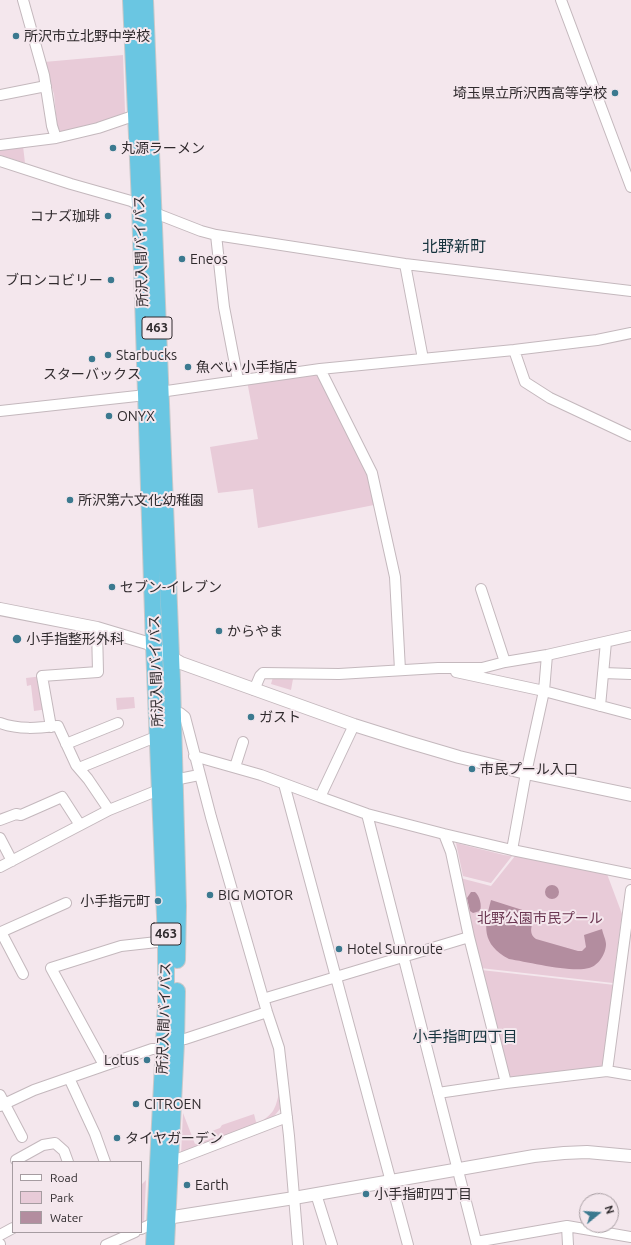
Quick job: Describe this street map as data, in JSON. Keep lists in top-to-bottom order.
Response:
{
  "streets": {
    "highway": ["所沢入間バイパス", "463"]
  },
  "districts": ["北野新町", "小手指町四丁目"],
  "parks": ["北野公園市民プール"],
  "places": [
    "所沢市立北野中学校",
    "埼玉県立所沢西高等学校",
    "丸源ラーメン",
    "コナズ珈琲",
    "Eneos",
    "ブロンコビリー",
    "Starbucks",
    "スターバックス",
    "魚べい 小手指店",
    "ONYX",
    "所沢第六文化幼稚園",
    "セブン-イレブン",
    "からやま",
    "小手指整形外科",
    "ガスト",
    "市民プール入口",
    "BIG MOTOR",
    "小手指元町",
    "Hotel Sunroute",
    "Lotus",
    "CITROEN",
    "タイヤガーデン",
    "Earth",
    "小手指町四丁目"
  ],
  "legend": ["Road", "Park", "Water"],
  "north": "right"
}
